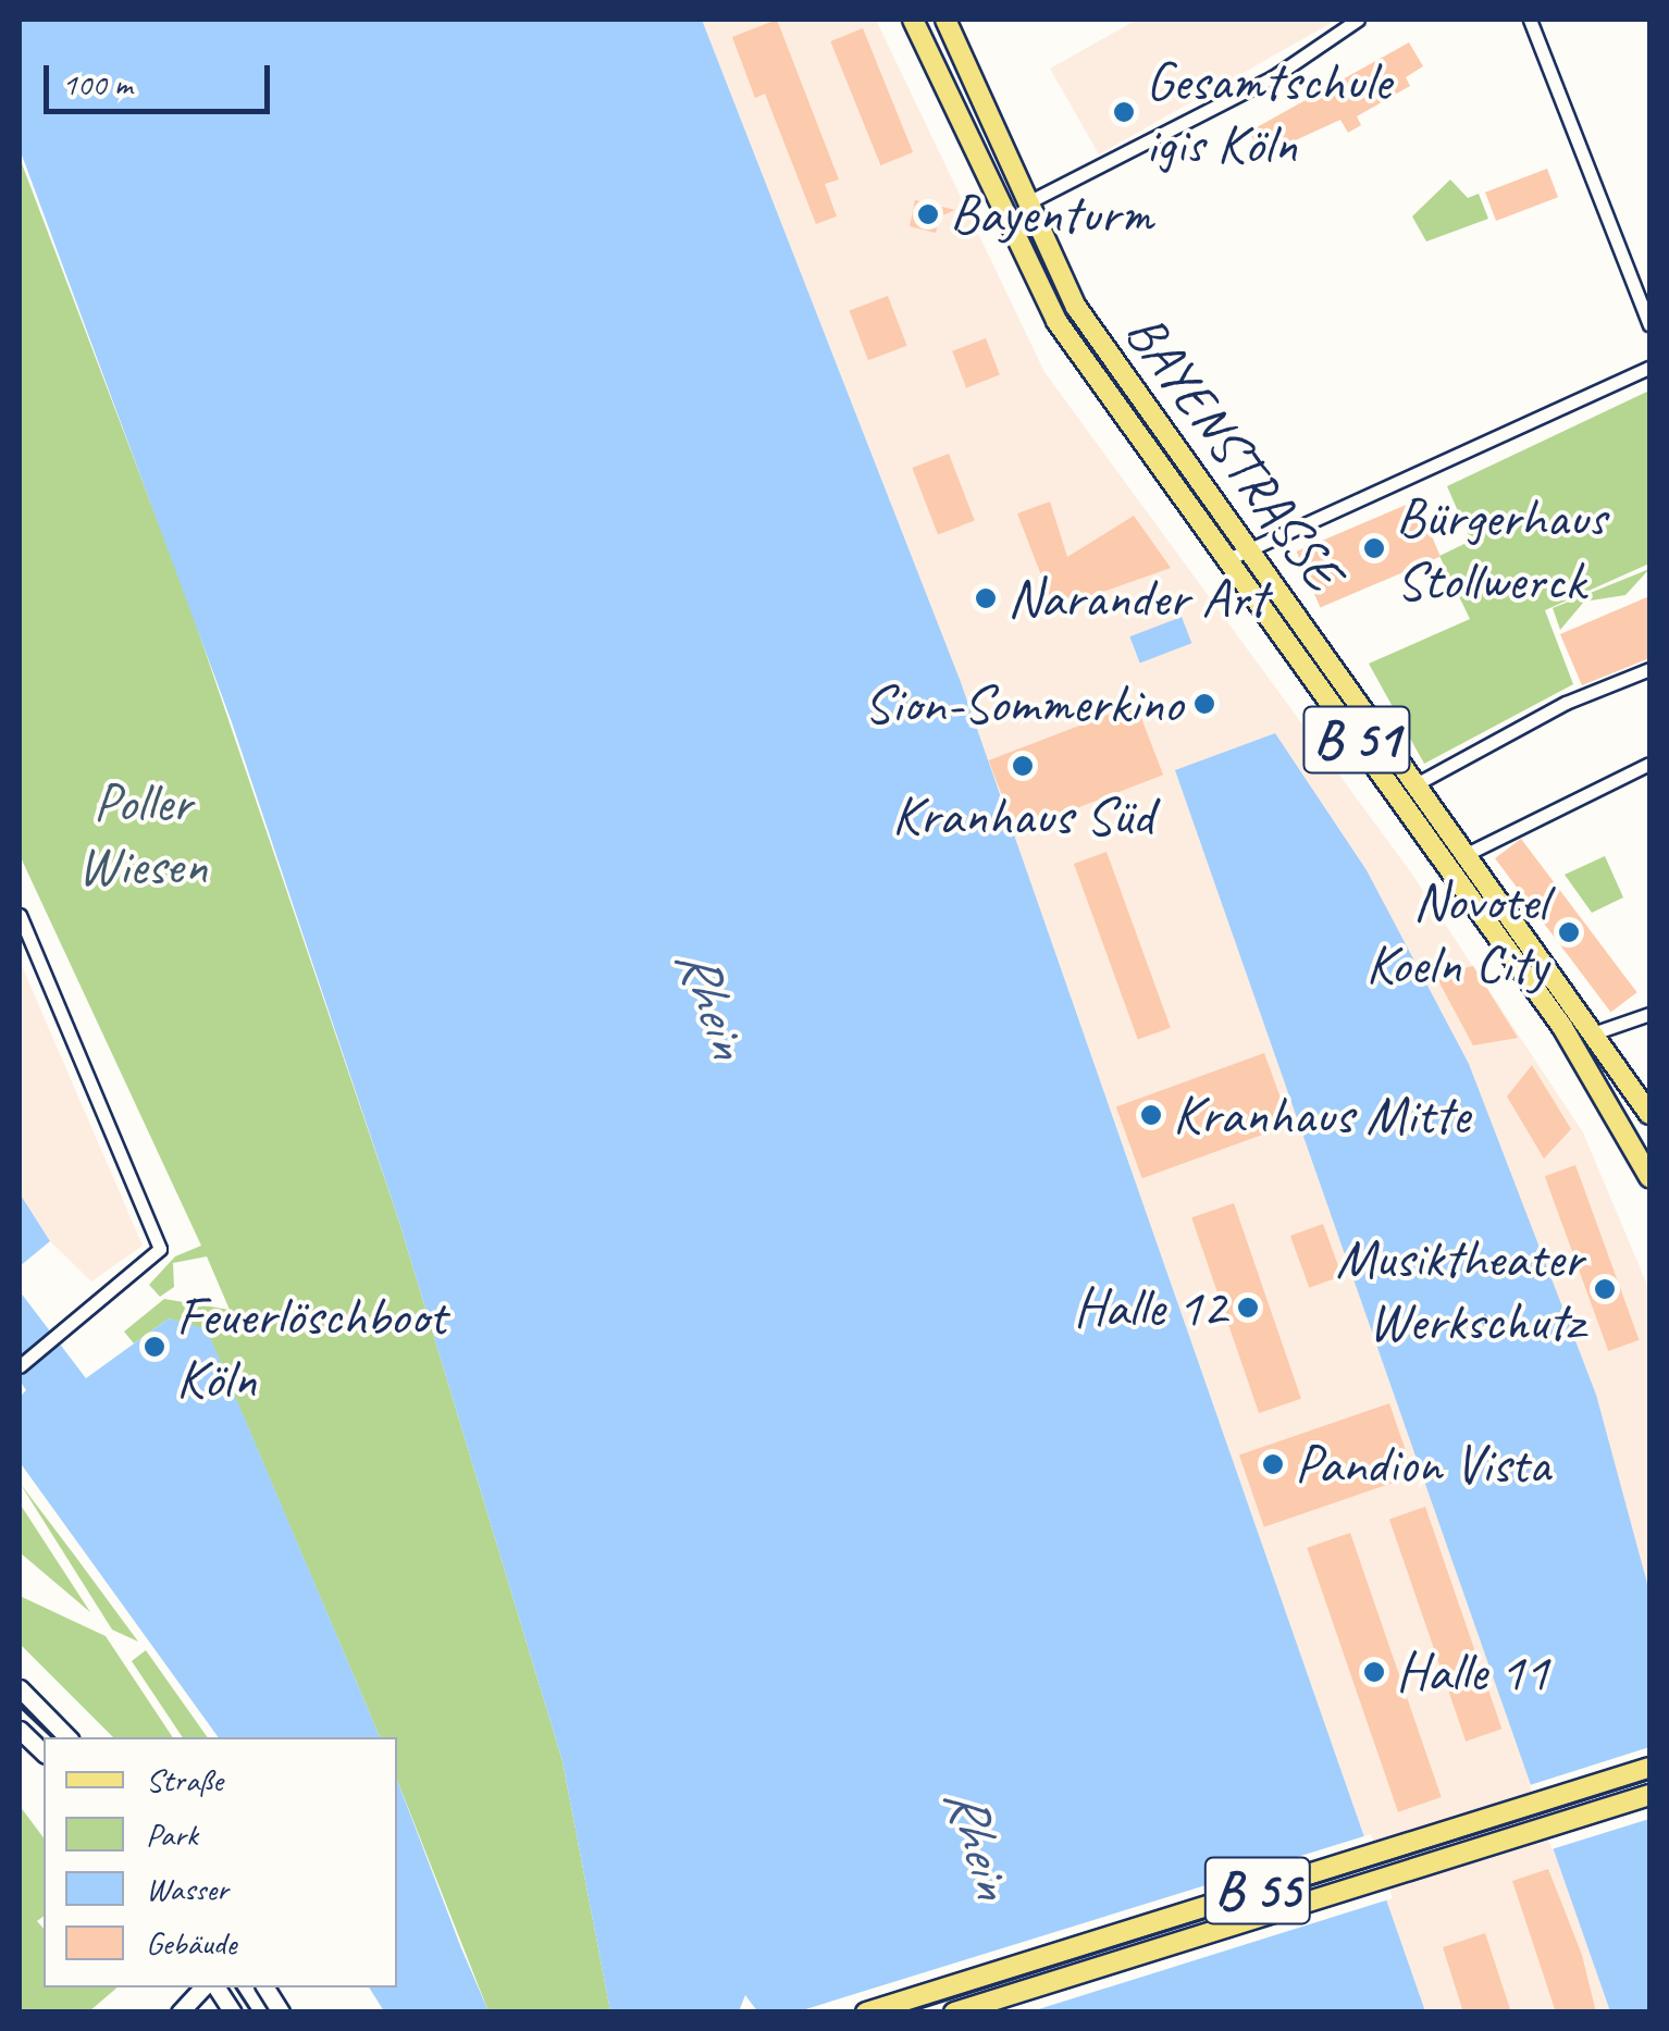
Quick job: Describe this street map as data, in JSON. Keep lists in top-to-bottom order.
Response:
{
  "streets": {
    "main road": ["BAYENSTRASSE", "B 51", "B 55"]
  },
  "crossings": [
    ["BAYENSTRASSE", "B 51"]
  ],
  "water": ["Rhein"],
  "parks": ["Poller Wiesen"],
  "places": [
    "Gesamtschule igis Köln",
    "Bayenturm",
    "Bürgerhaus Stollwerck",
    "Narander Art",
    "Sion-Sommerkino",
    "Kranhaus Süd",
    "Novotel Koeln City",
    "Kranhaus Mitte",
    "Musiktheater Werkschutz",
    "Halle 12",
    "Feuerlöschboot Köln",
    "Pandion Vista",
    "Halle 11"
  ],
  "legend": [
    "Straße",
    "Park",
    "Wasser",
    "Gebäude"
  ],
  "scale_bar": "100 m"
}
